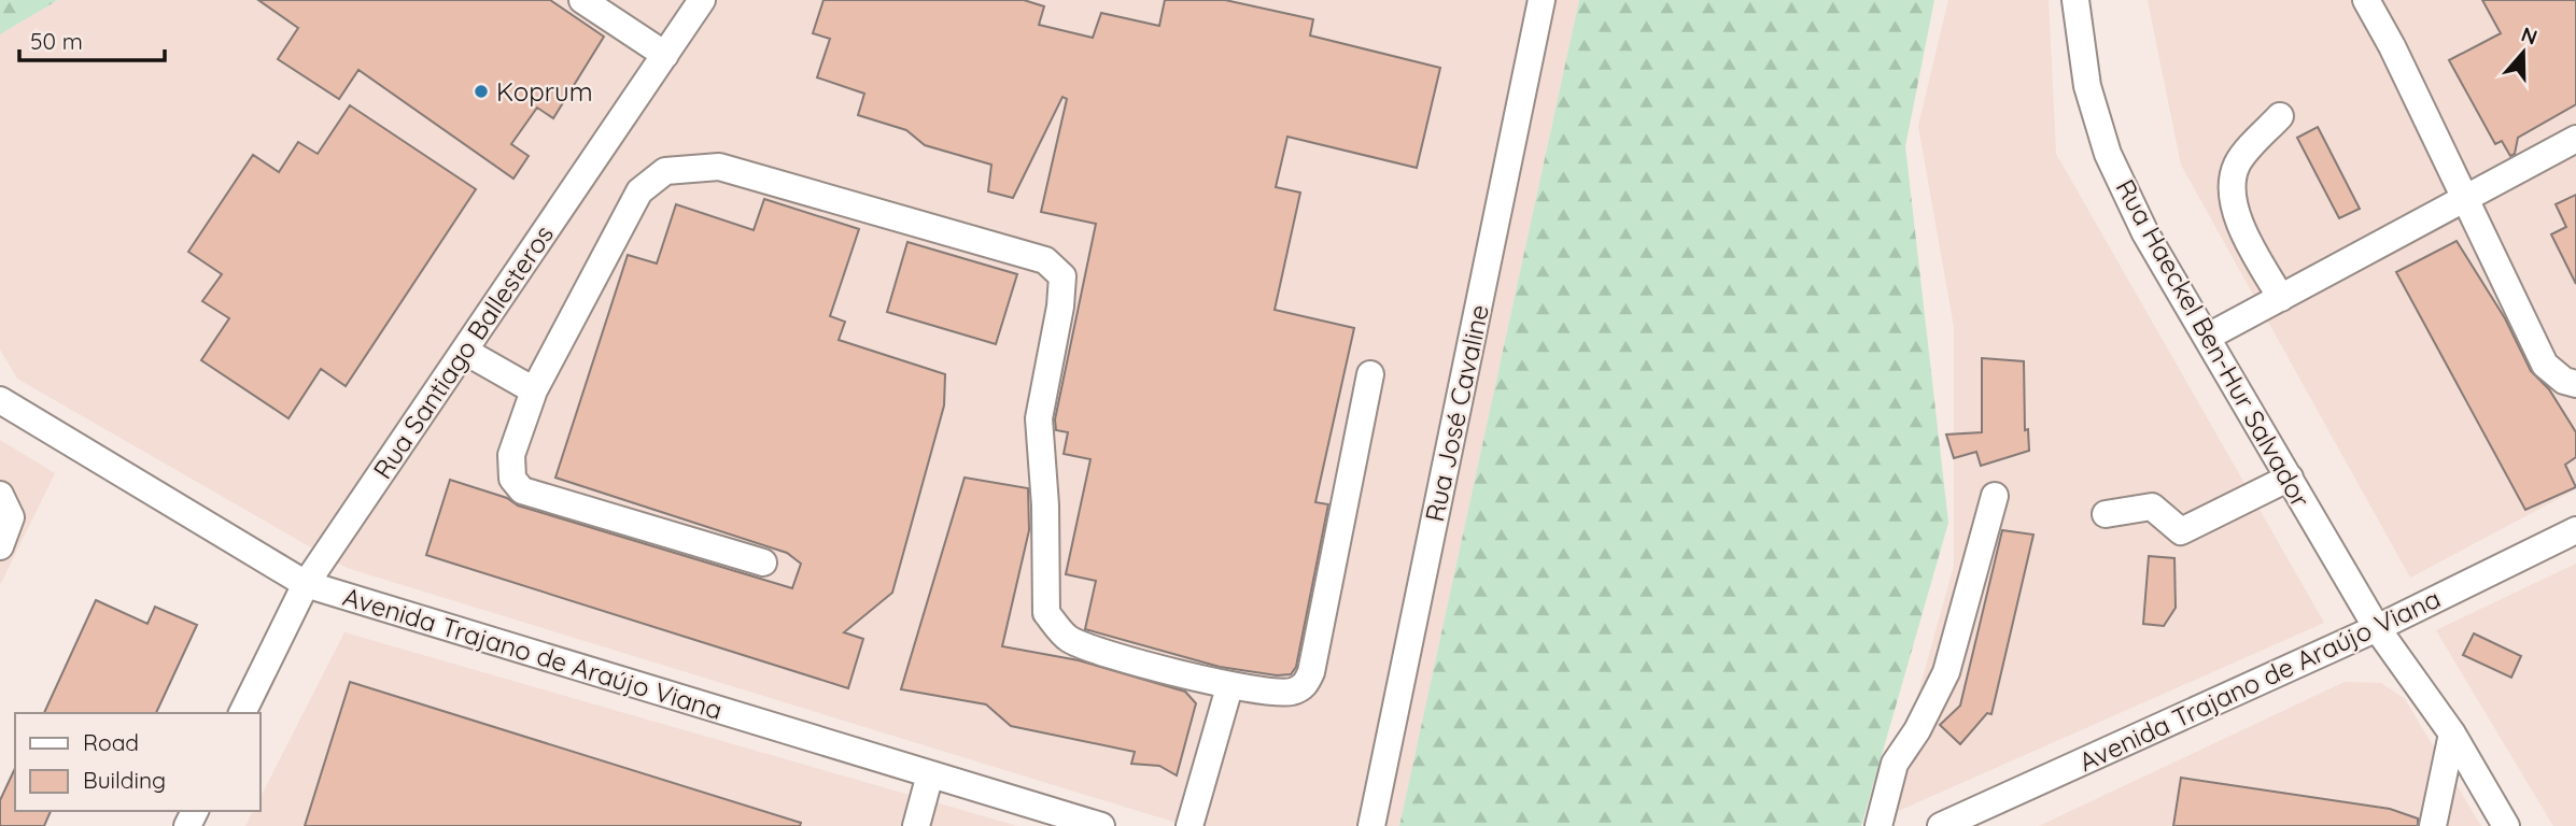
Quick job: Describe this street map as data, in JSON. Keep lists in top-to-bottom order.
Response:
{
  "streets": {
    "street": [
      "Rua Haeckel Ben-Hur Salvador",
      "Rua Santiago Ballesteros",
      "Rua José Cavaline",
      "Avenida Trajano de Araújo Viana"
    ]
  },
  "crossings": [
    ["Rua Haeckel Ben-Hur Salvador", "Avenida Trajano de Araújo Viana"],
    ["Rua Santiago Ballesteros", "Avenida Trajano de Araújo Viana"]
  ],
  "places": ["Koprum"],
  "legend": ["Road", "Building"],
  "scale_bar": "50 m",
  "north": "top"
}
